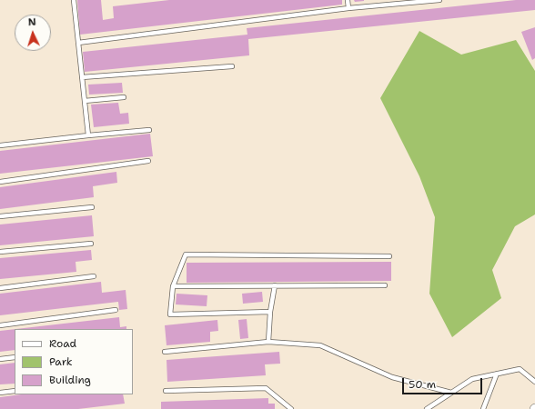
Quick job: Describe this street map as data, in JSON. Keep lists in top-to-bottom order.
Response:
{
  "legend": ["Road", "Park", "Building"],
  "scale_bar": "50 m",
  "north": "top"
}
